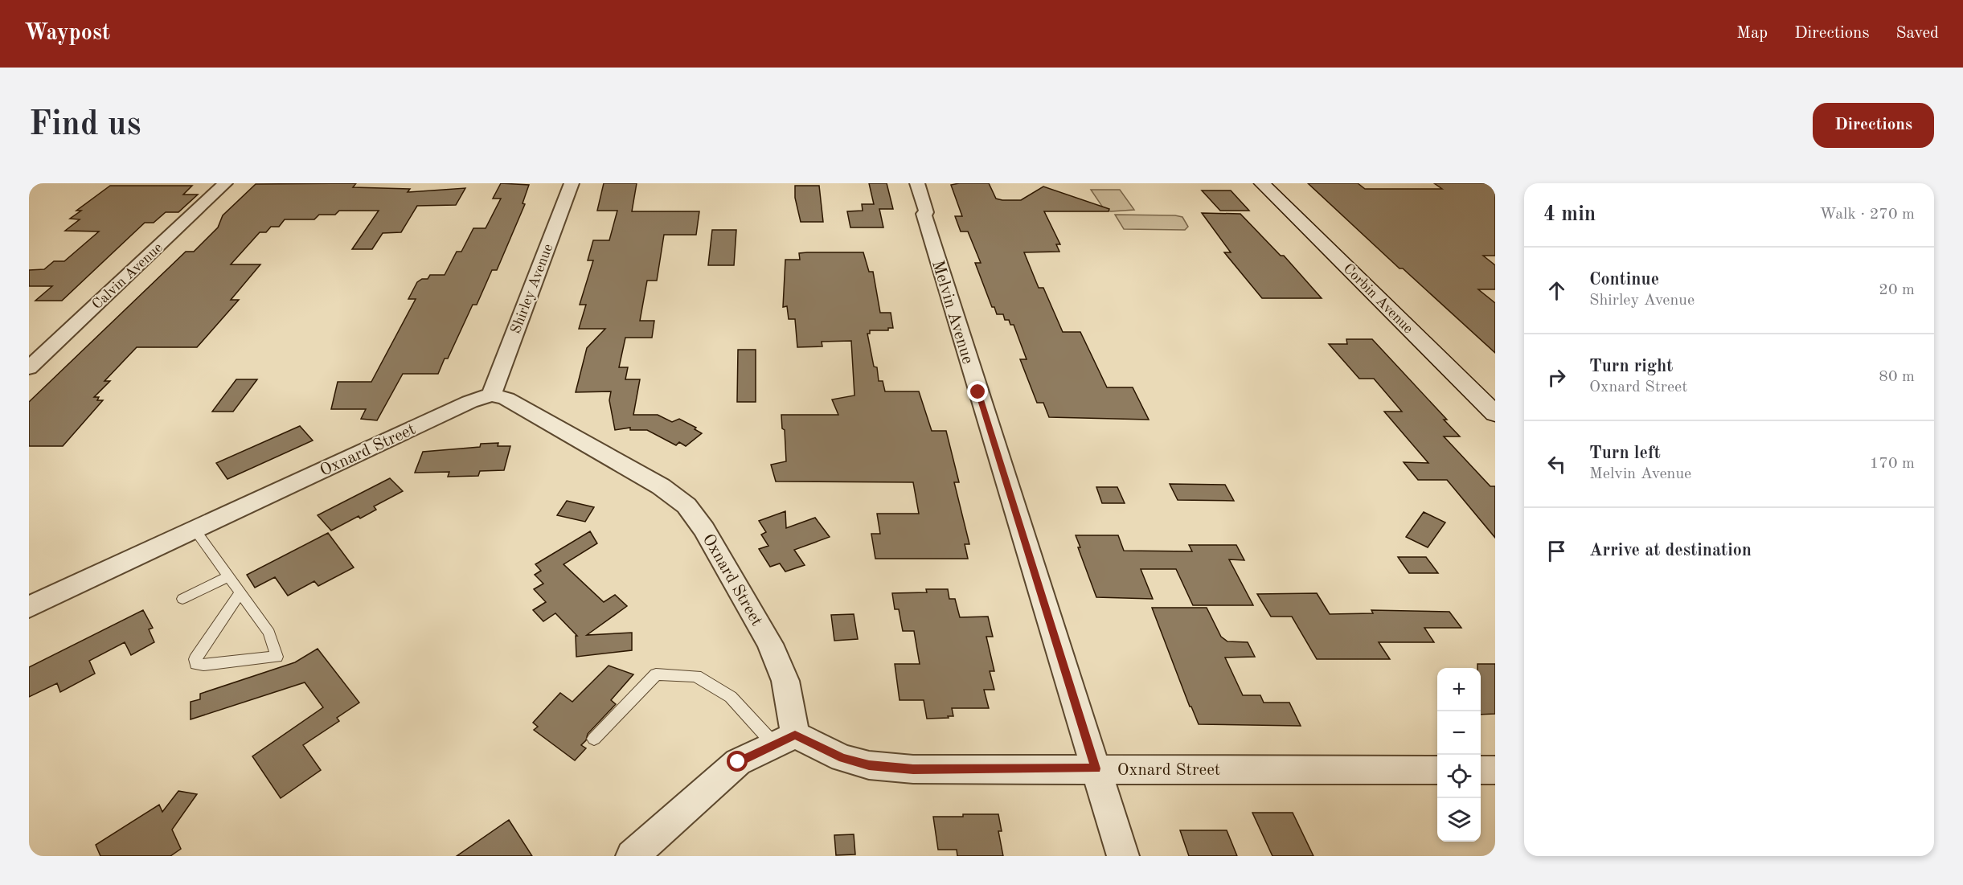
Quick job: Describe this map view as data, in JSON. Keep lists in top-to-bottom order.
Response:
{
  "streets": {
    "main road": ["Corbin Avenue"],
    "street": [
      "Calvin Avenue",
      "Shirley Avenue",
      "Melvin Avenue",
      "Oxnard Street"
    ]
  },
  "crossings": [
    ["Shirley Avenue", "Oxnard Street"],
    ["Melvin Avenue", "Oxnard Street"]
  ],
  "page": {
    "header": "Waypost",
    "nav": ["Map", "Directions", "Saved"],
    "buttons": "Directions",
    "title": "Find us",
    "heading": ["4 min", "Walk · 270 m"],
    "list": [
      ["Continue", "Shirley Avenue", "20 m"],
      ["Turn right", "Oxnard Street", "80 m"],
      ["Turn left", "Melvin Avenue", "170 m"],
      "Arrive at destination"
    ],
    "map_buttons": ["+", "−"]
  }
}
